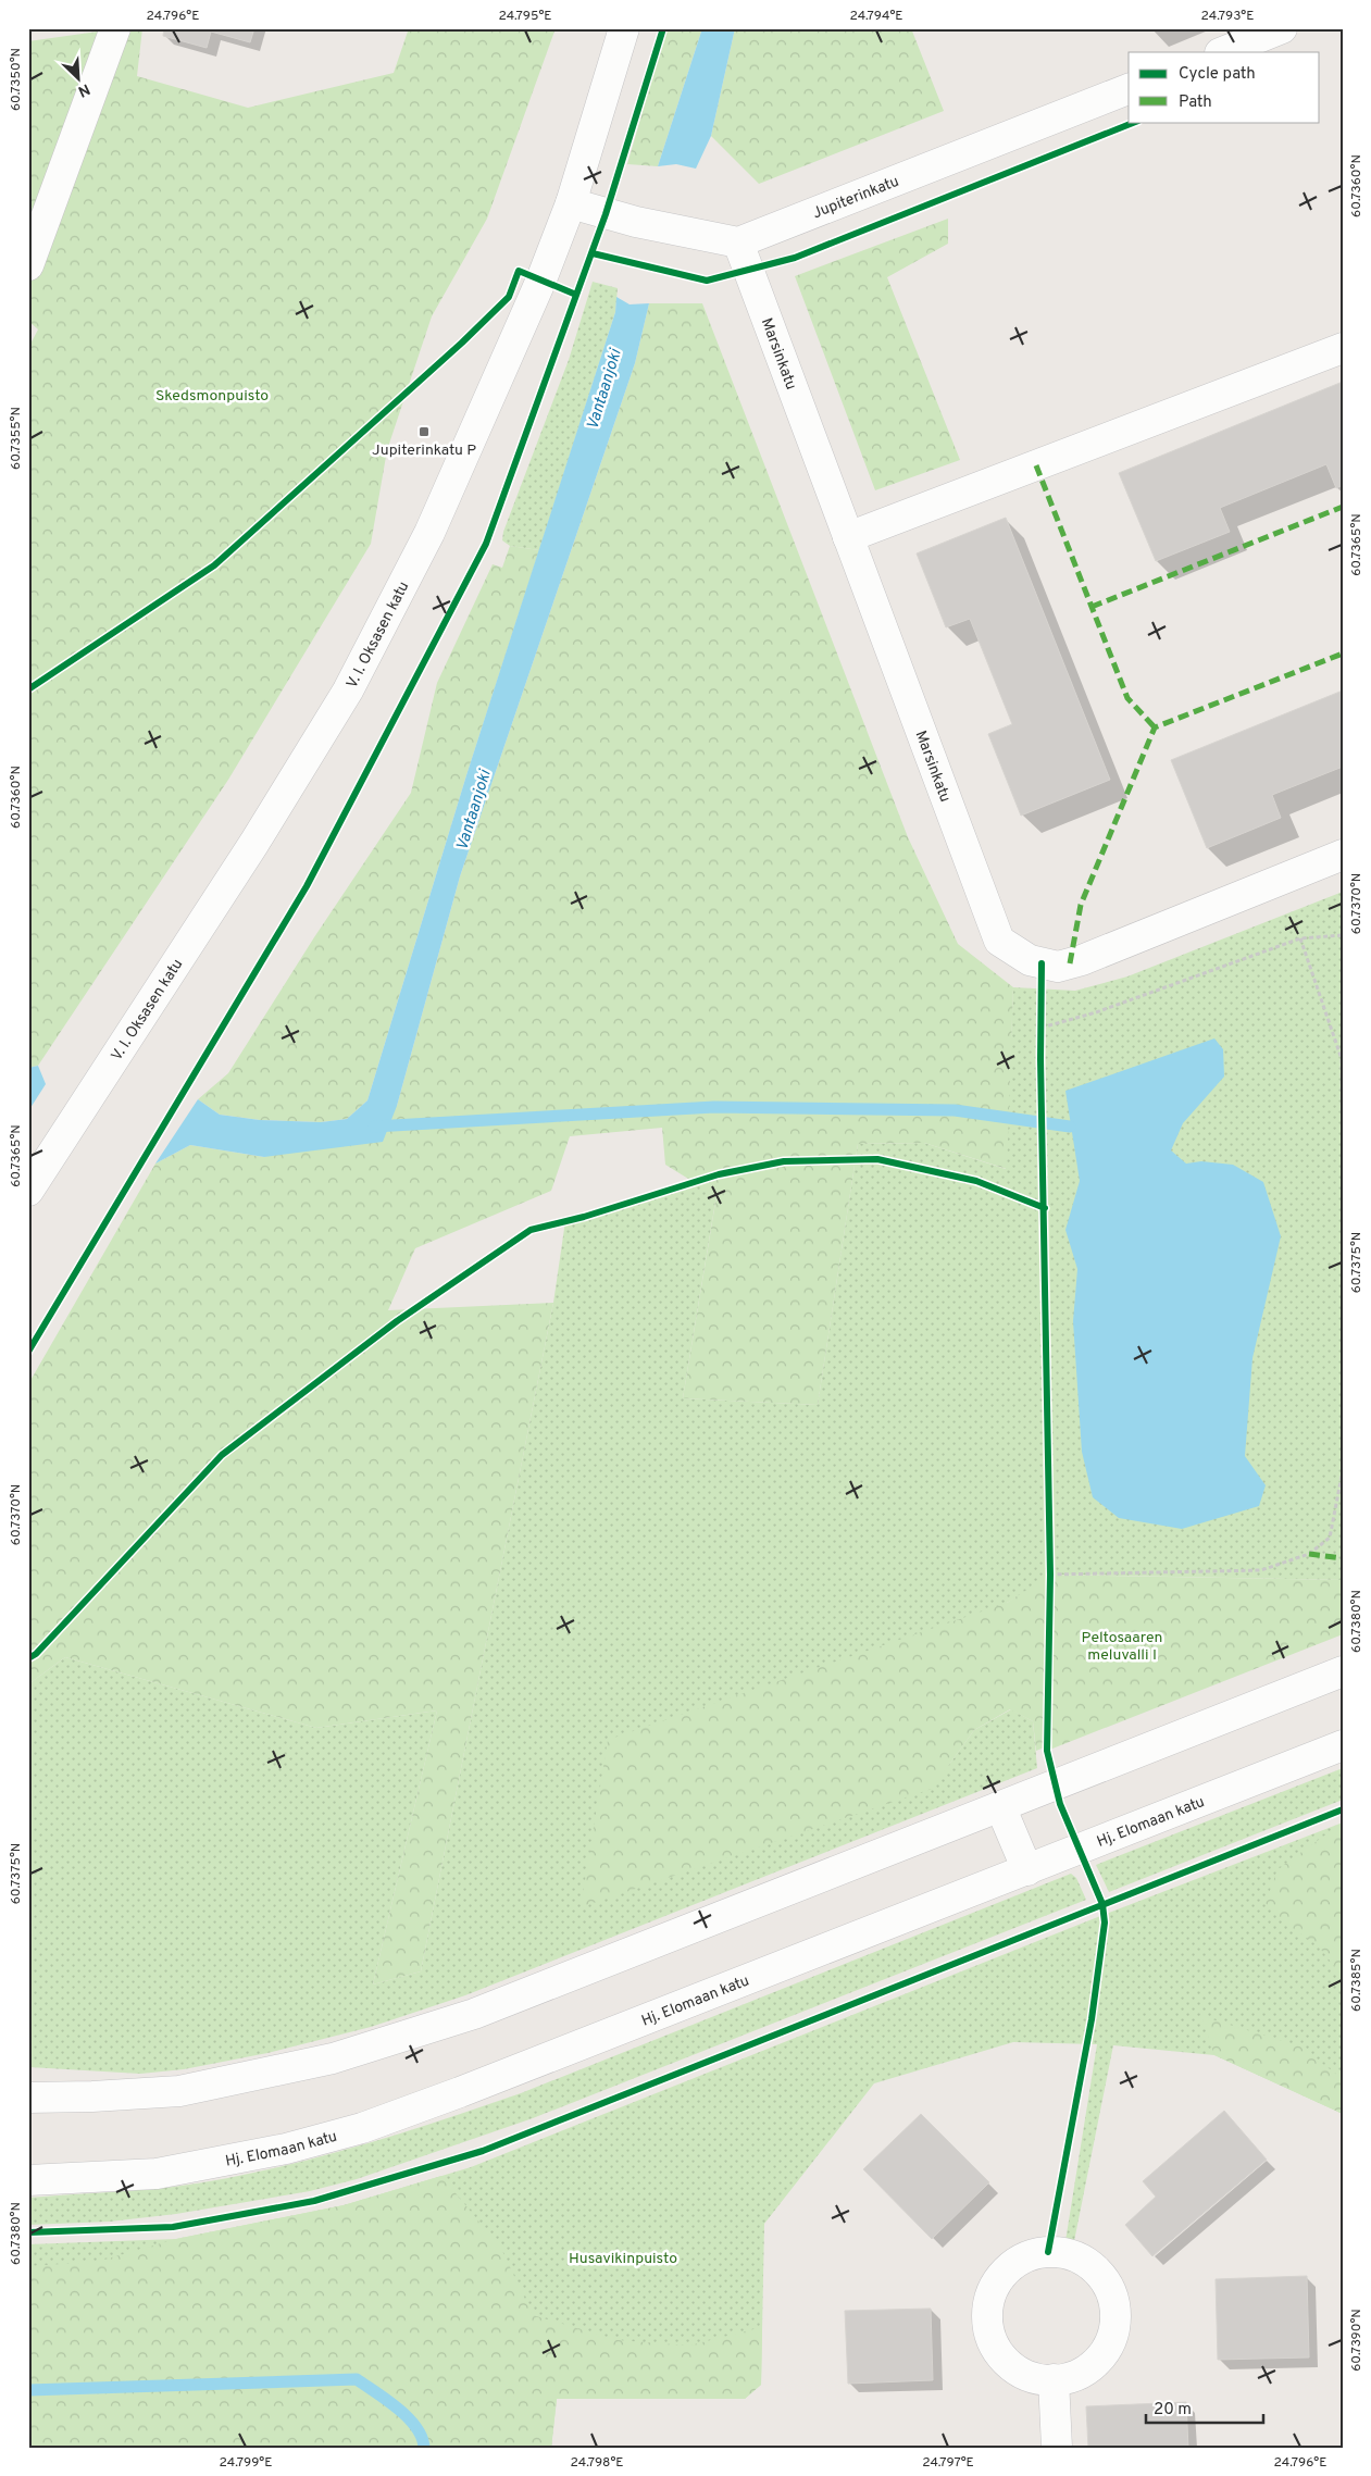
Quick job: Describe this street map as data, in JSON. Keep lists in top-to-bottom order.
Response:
{
  "streets": {
    "street": [
      "Jupiterinkatu",
      "Marsinkatu",
      "V. I. Oksasen katu",
      "Hj. Elomaan katu"
    ]
  },
  "crossings": [
    ["Jupiterinkatu", "Marsinkatu"]
  ],
  "water": ["Vantaanjoki"],
  "parks": ["Skedsmonpuisto", "Peltosaaren meluvalli I", "Husavikinpuisto"],
  "places": {
    "transit": ["Jupiterinkatu P"]
  },
  "legend": ["Cycle path", "Path"],
  "scale_bar": "20 m",
  "north": "bottom right",
  "coordinates": [
    "24.796°E",
    "24.795°E",
    "24.794°E",
    "24.793°E",
    "60.7350°N",
    "60.7360°N",
    "60.7355°N",
    "60.7365°N",
    "60.7370°N",
    "60.7375°N",
    "60.7380°N",
    "60.7385°N",
    "60.7390°N",
    "24.799°E",
    "24.798°E",
    "24.797°E"
  ]
}
